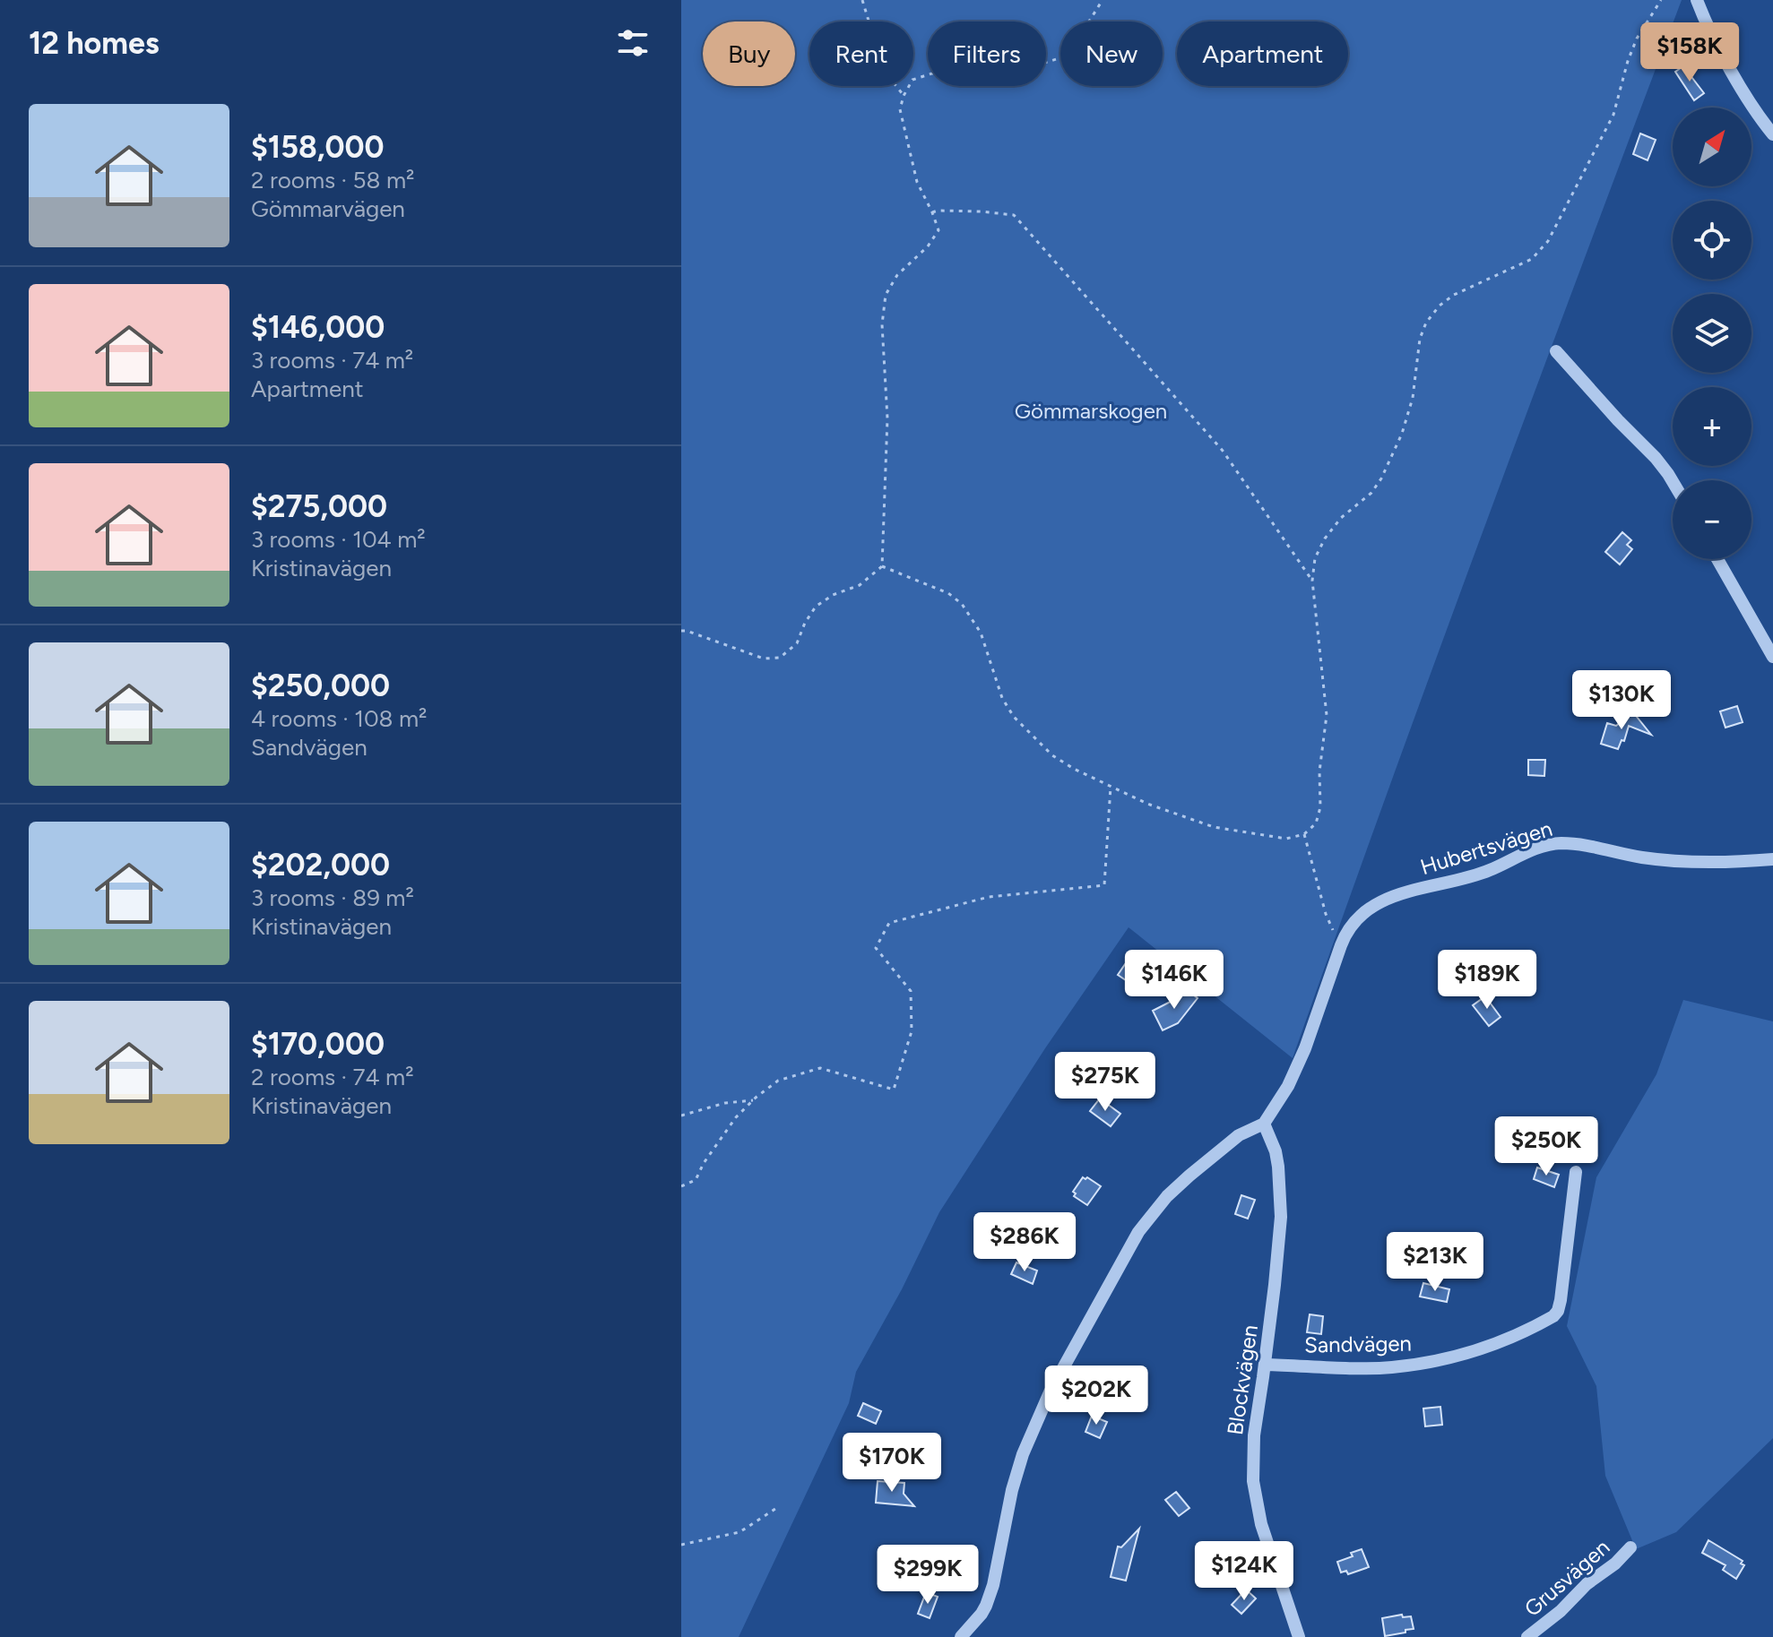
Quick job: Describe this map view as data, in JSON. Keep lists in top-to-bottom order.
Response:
{
  "streets": {
    "street": [
      "Hubertsvägen",
      "Sandvägen",
      "Blockvägen",
      "Grusvägen"
    ]
  },
  "crossings": [
    ["Hubertsvägen", "Blockvägen"],
    ["Sandvägen", "Blockvägen"]
  ],
  "parks": ["Gömmarskogen"],
  "north": "top right",
  "page": {
    "heading": "12 homes",
    "chip": [
      "Buy",
      "Rent",
      "Filters",
      "New",
      "Apartment"
    ],
    "price": [
      "$158K",
      "$130K",
      "$146K",
      "$189K",
      "$275K",
      "$250K",
      "$286K",
      "$213K",
      "$202K",
      "$170K",
      "$124K",
      "$299K"
    ],
    "list": [
      {
        "name": "$158,000",
        "note": "2 rooms · 58 m² · Gömmarvägen"
      },
      {
        "name": "$146,000",
        "note": "3 rooms · 74 m² · Apartment"
      },
      {
        "name": "$275,000",
        "note": "3 rooms · 104 m² · Kristinavägen"
      },
      {
        "name": "$250,000",
        "note": "4 rooms · 108 m² · Sandvägen"
      },
      {
        "name": "$202,000",
        "note": "3 rooms · 89 m² · Kristinavägen"
      },
      {
        "name": "$170,000",
        "note": "2 rooms · 74 m² · Kristinavägen"
      }
    ],
    "map_buttons": ["+", "−"]
  }
}
